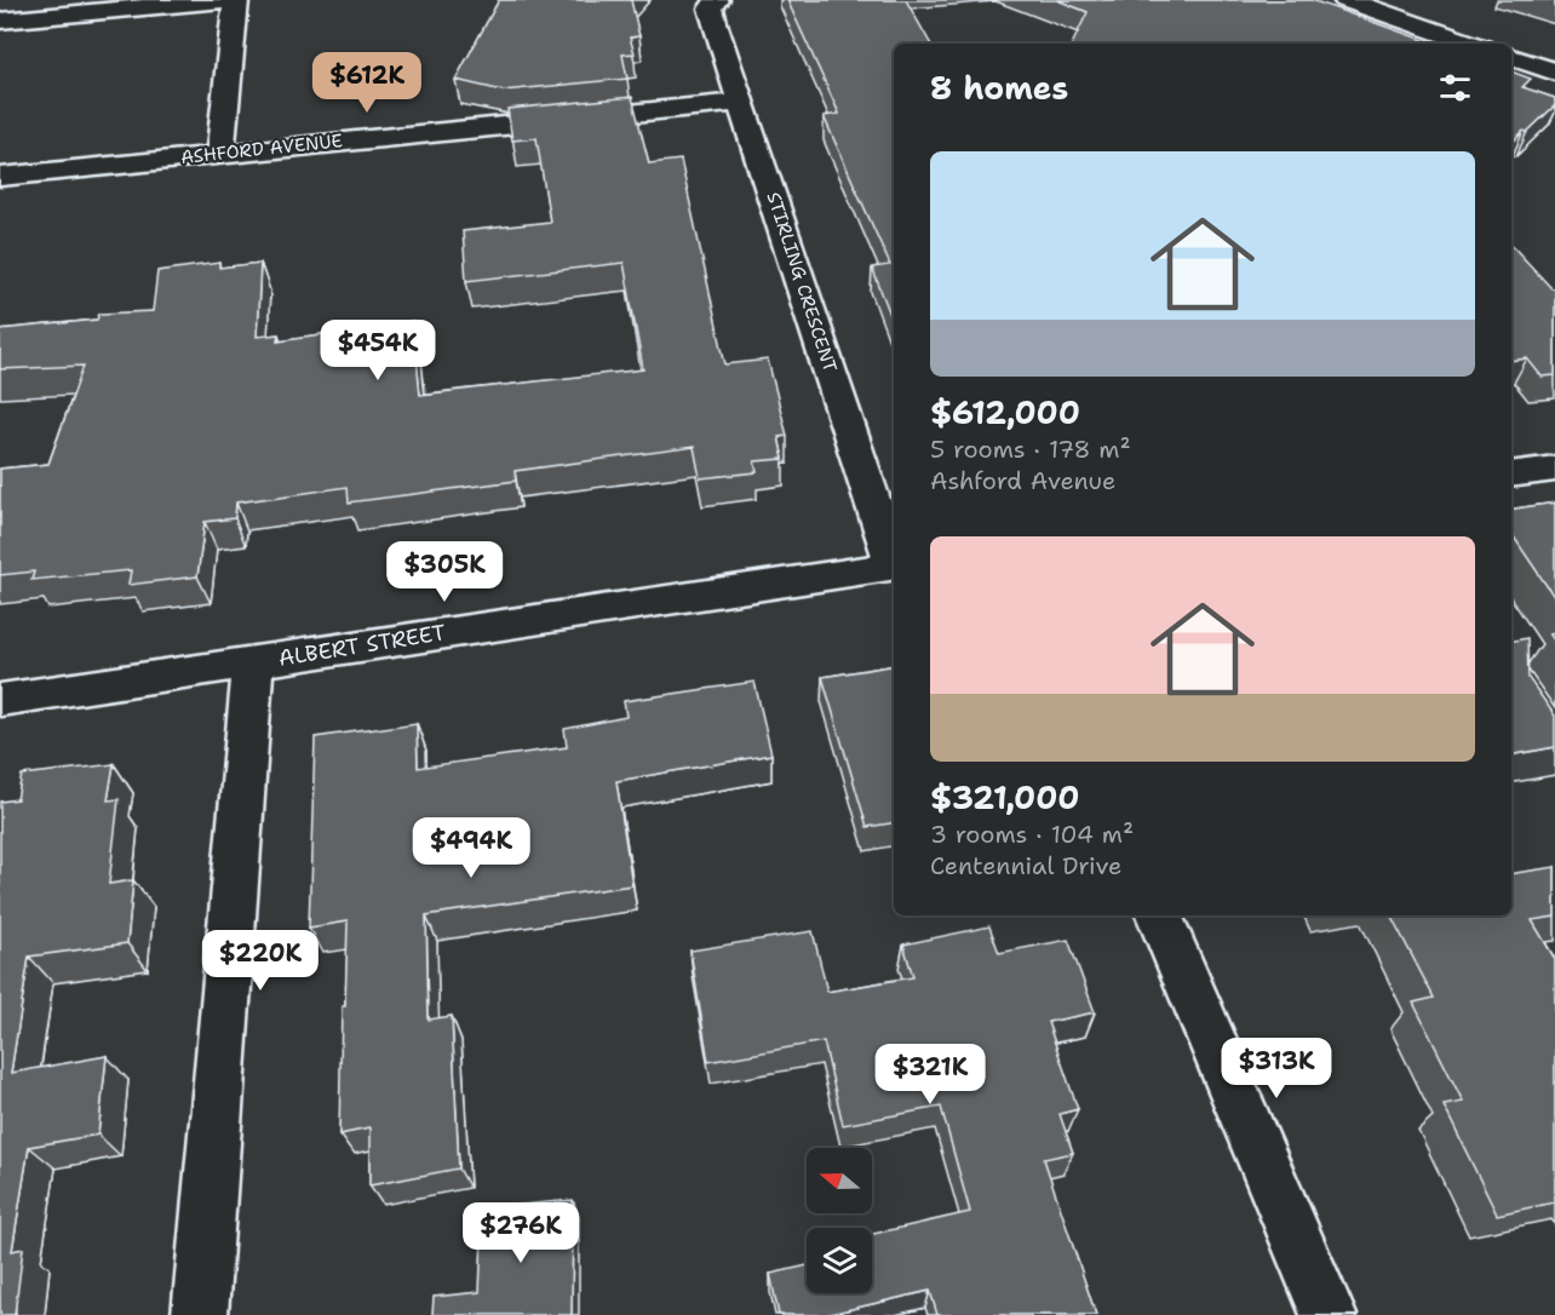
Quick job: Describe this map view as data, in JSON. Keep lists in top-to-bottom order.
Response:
{
  "streets": {
    "street": ["ASHFORD AVENUE", "STIRLING CRESCENT", "ALBERT STREET"]
  },
  "crossings": [
    ["ASHFORD AVENUE", "STIRLING CRESCENT"]
  ],
  "north": "left",
  "page": {
    "heading": "8 homes",
    "price": [
      "$612K",
      "$454K",
      "$305K",
      "$494K",
      "$220K",
      "$313K",
      "$321K",
      "$276K"
    ],
    "list": [
      {
        "name": "$612,000",
        "note": "5 rooms · 178 m² · Ashford Avenue"
      },
      {
        "name": "$321,000",
        "note": "3 rooms · 104 m² · Centennial Drive"
      }
    ]
  }
}
